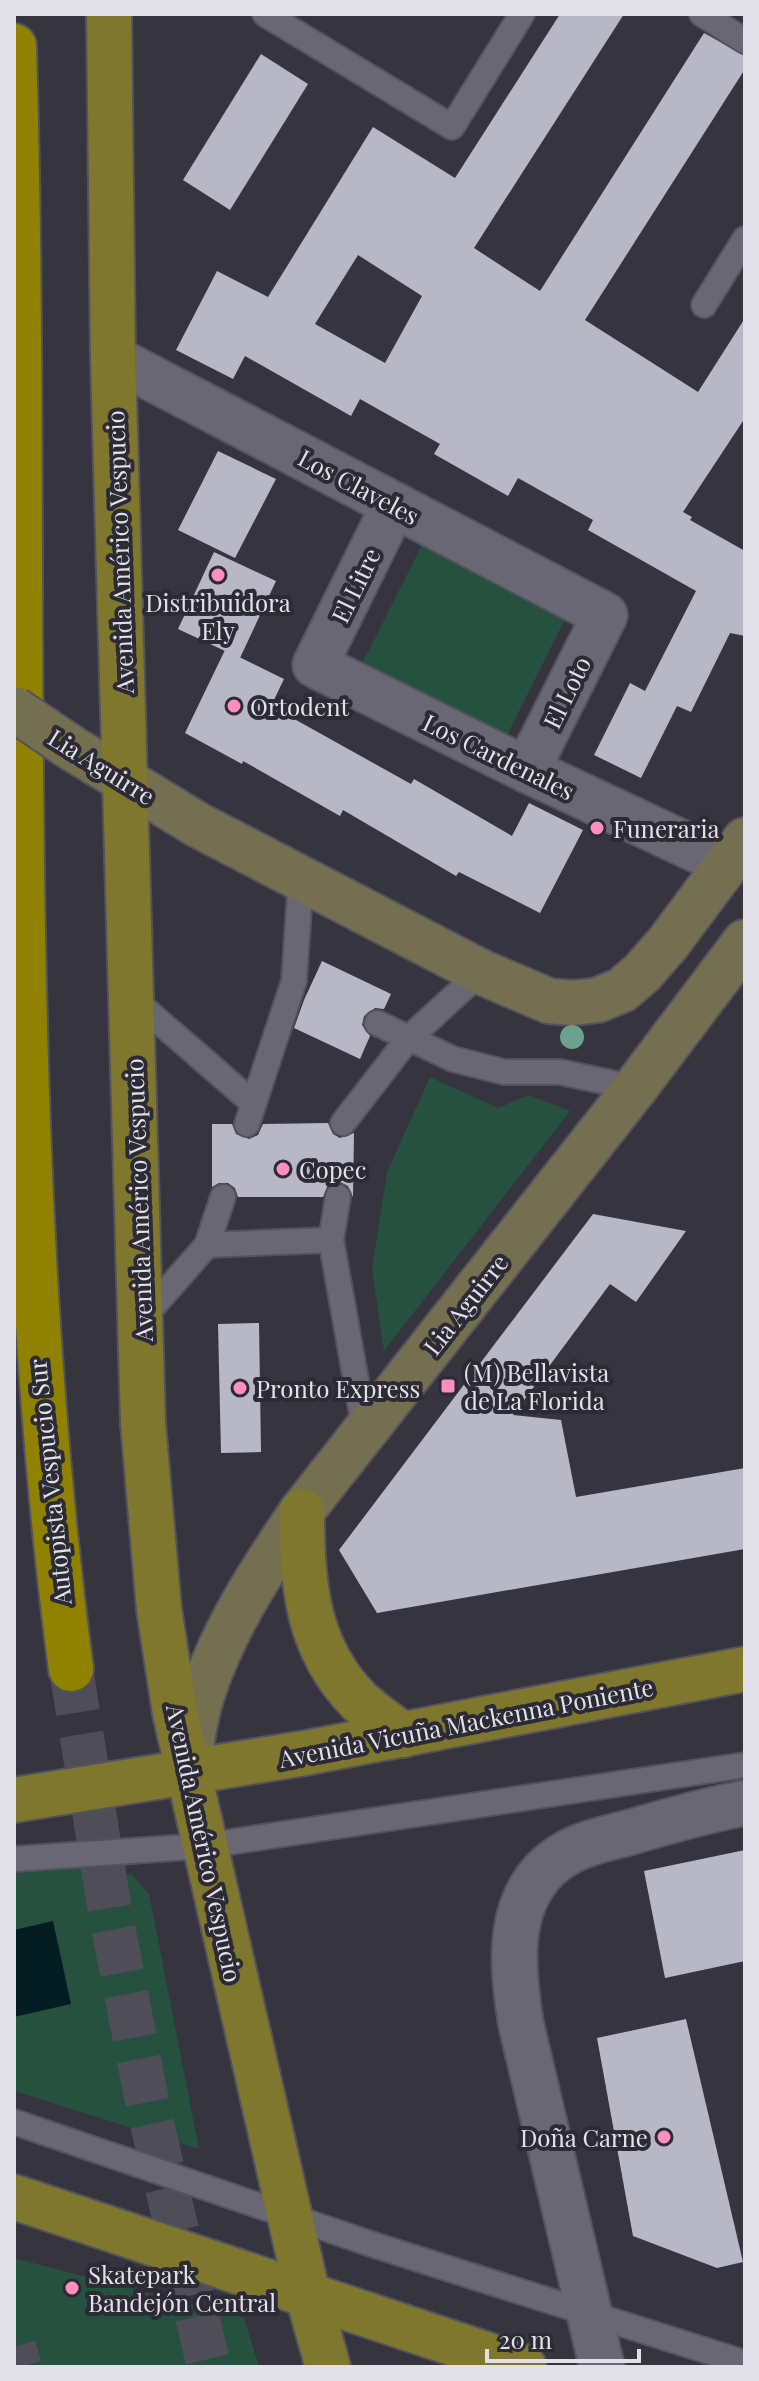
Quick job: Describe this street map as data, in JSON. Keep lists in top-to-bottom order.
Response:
{
  "streets": {
    "highway": ["Autopista Vespucio Sur"],
    "main road": ["Avenida Américo Vespucio", "Lia Aguirre", "Avenida Vicuña Mackenna Poniente"],
    "street": [
      "Los Claveles",
      "El Litre",
      "El Loto",
      "Los Cardenales"
    ]
  },
  "crossings": [
    ["Los Claveles", "Avenida Américo Vespucio"],
    ["Los Claveles", "El Litre"],
    ["Los Claveles", "El Loto"],
    ["Avenida Américo Vespucio", "Lia Aguirre"],
    ["Avenida Américo Vespucio", "Avenida Vicuña Mackenna Poniente"],
    ["El Litre", "Los Cardenales"],
    ["El Loto", "Los Cardenales"],
    ["Los Cardenales", "Lia Aguirre"],
    ["Lia Aguirre", "Avenida Vicuña Mackenna Poniente"]
  ],
  "places": {
    "other": [
      "Distribuidora Ely",
      "Ortodent",
      "Funeraria",
      "Copec",
      "Pronto Express",
      "Doña Carne",
      "Skatepark Bandejón Central"
    ],
    "transit": ["(M) Bellavista de La Florida"]
  },
  "scale_bar": "20 m"
}
